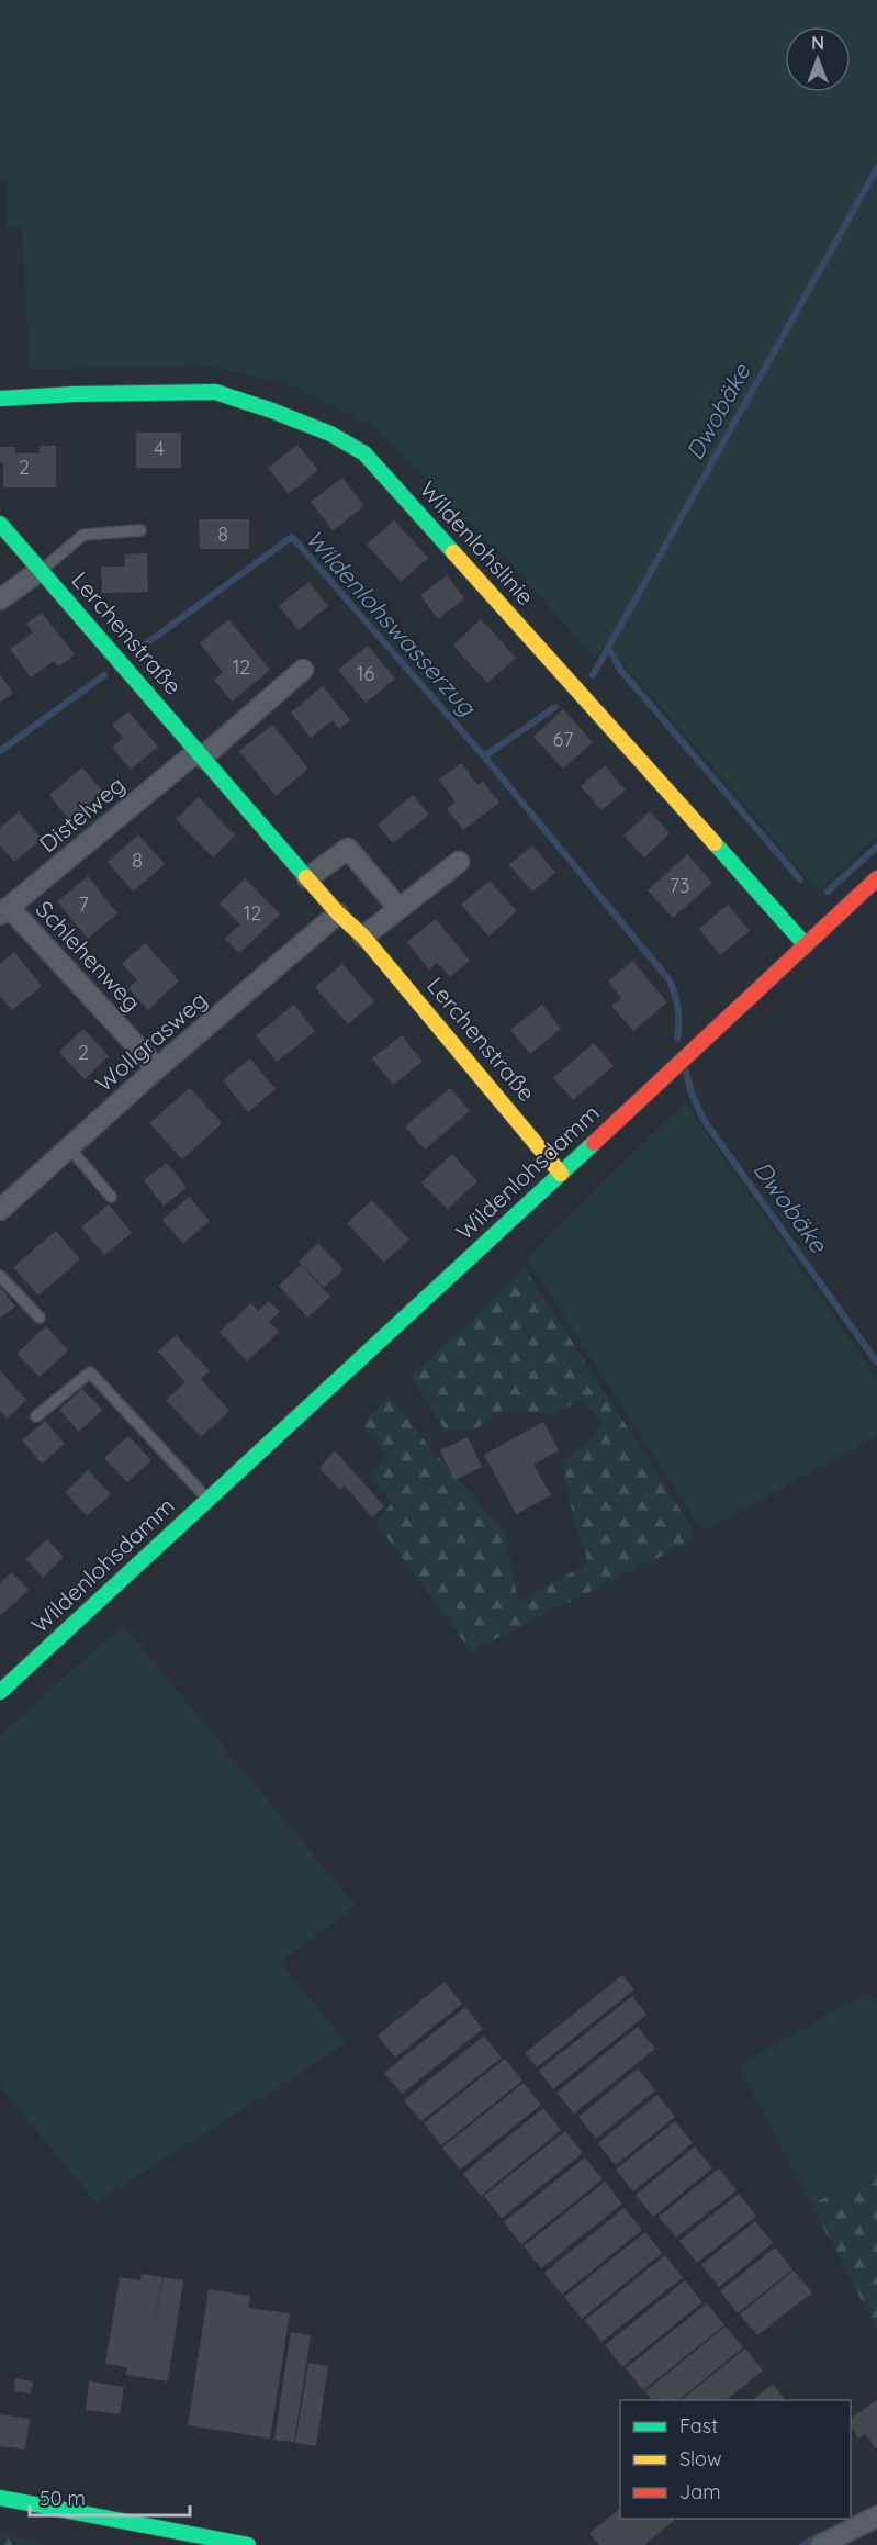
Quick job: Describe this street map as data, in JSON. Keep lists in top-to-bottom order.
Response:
{
  "streets": {
    "street": [
      "Wildenlohslinie",
      "Lerchenstraße",
      "Distelweg",
      "Schlehenweg",
      "Wollgrasweg",
      "Wildenlohsdamm"
    ]
  },
  "crossings": [
    ["Wildenlohslinie", "Wildenlohsdamm"],
    ["Lerchenstraße", "Distelweg"],
    ["Lerchenstraße", "Wollgrasweg"],
    ["Lerchenstraße", "Wildenlohsdamm"],
    ["Distelweg", "Schlehenweg"],
    ["Schlehenweg", "Wollgrasweg"]
  ],
  "water": ["Dwobäke", "Wildenlohswasserzug"],
  "house_numbers": [
    "4",
    "2",
    "8",
    "12",
    "16",
    "67",
    "8",
    "73",
    "7",
    "12",
    "2"
  ],
  "legend": ["Fast", "Slow", "Jam"],
  "scale_bar": "50 m",
  "north": "top"
}
